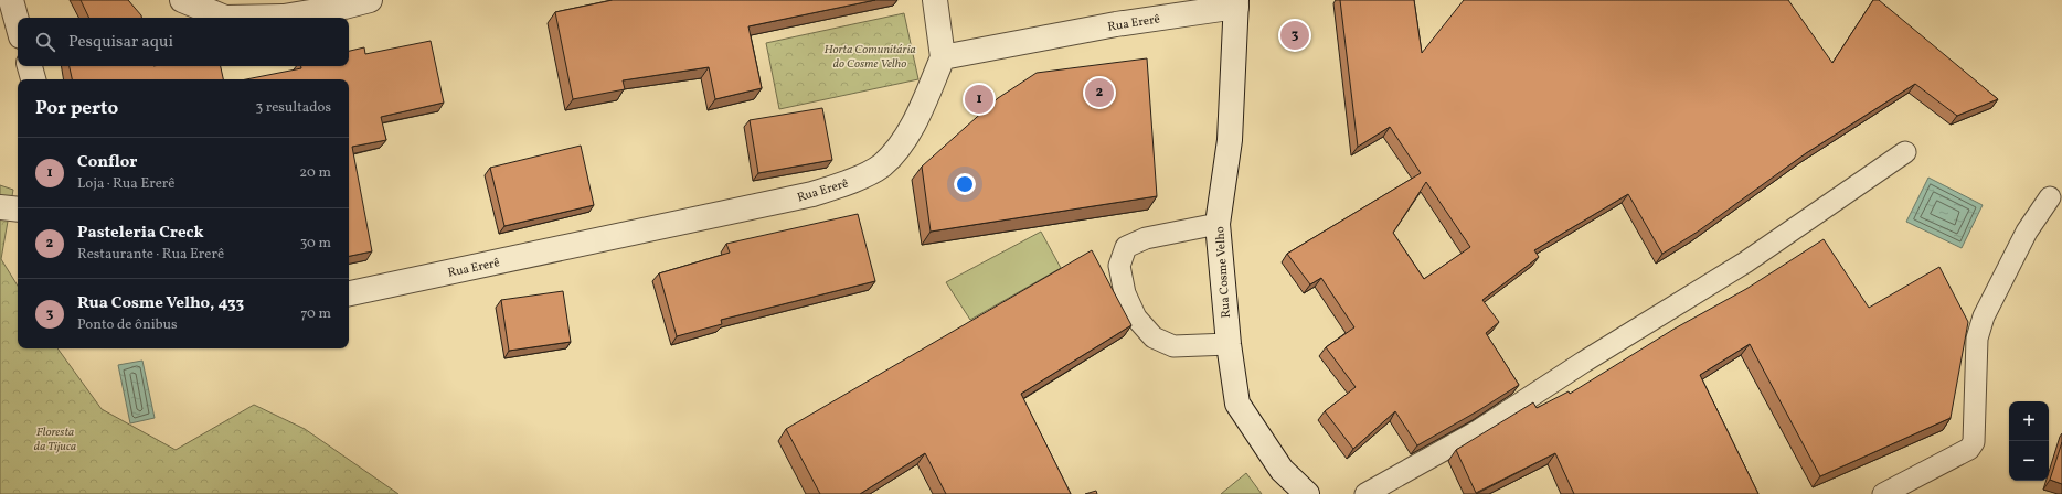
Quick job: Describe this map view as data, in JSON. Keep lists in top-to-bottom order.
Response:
{
  "streets": {
    "street": ["Rua Ererê", "Rua Cosme Velho"]
  },
  "crossings": [
    ["Rua Ererê", "Rua Cosme Velho"]
  ],
  "parks": ["Horta Comunitária do Cosme Velho", "Floresta da Tijuca"],
  "page": {
    "search": "Pesquisar aqui",
    "pins": ["3", "2", "1"],
    "heading": ["Por perto", "3 resultados"],
    "list": [
      {
        "mark": "1",
        "name": "Conflor",
        "note": "Loja · Rua Ererê",
        "value": "20 m"
      },
      {
        "mark": "2",
        "name": "Pasteleria Creck",
        "note": "Restaurante · Rua Ererê",
        "value": "30 m"
      },
      {
        "mark": "3",
        "name": "Rua Cosme Velho, 433",
        "note": "Ponto de ônibus",
        "value": "70 m"
      }
    ],
    "map_buttons": ["+", "−"]
  }
}
